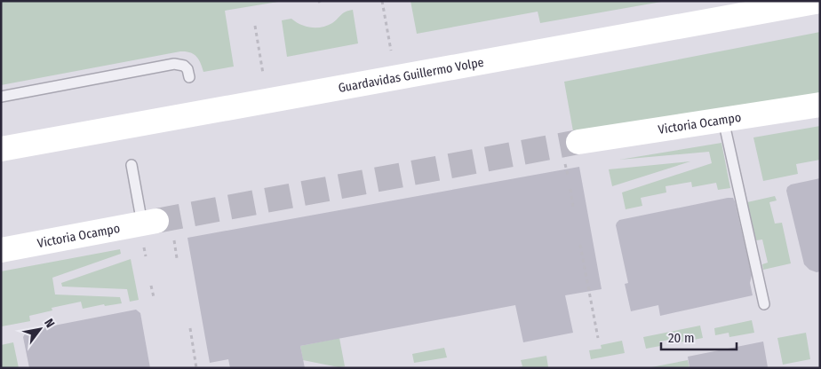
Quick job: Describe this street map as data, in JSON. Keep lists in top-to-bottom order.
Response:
{
  "streets": {
    "main road": ["Guardavidas Guillermo Volpe", "Victoria Ocampo"]
  },
  "scale_bar": "20 m",
  "north": "top right"
}
